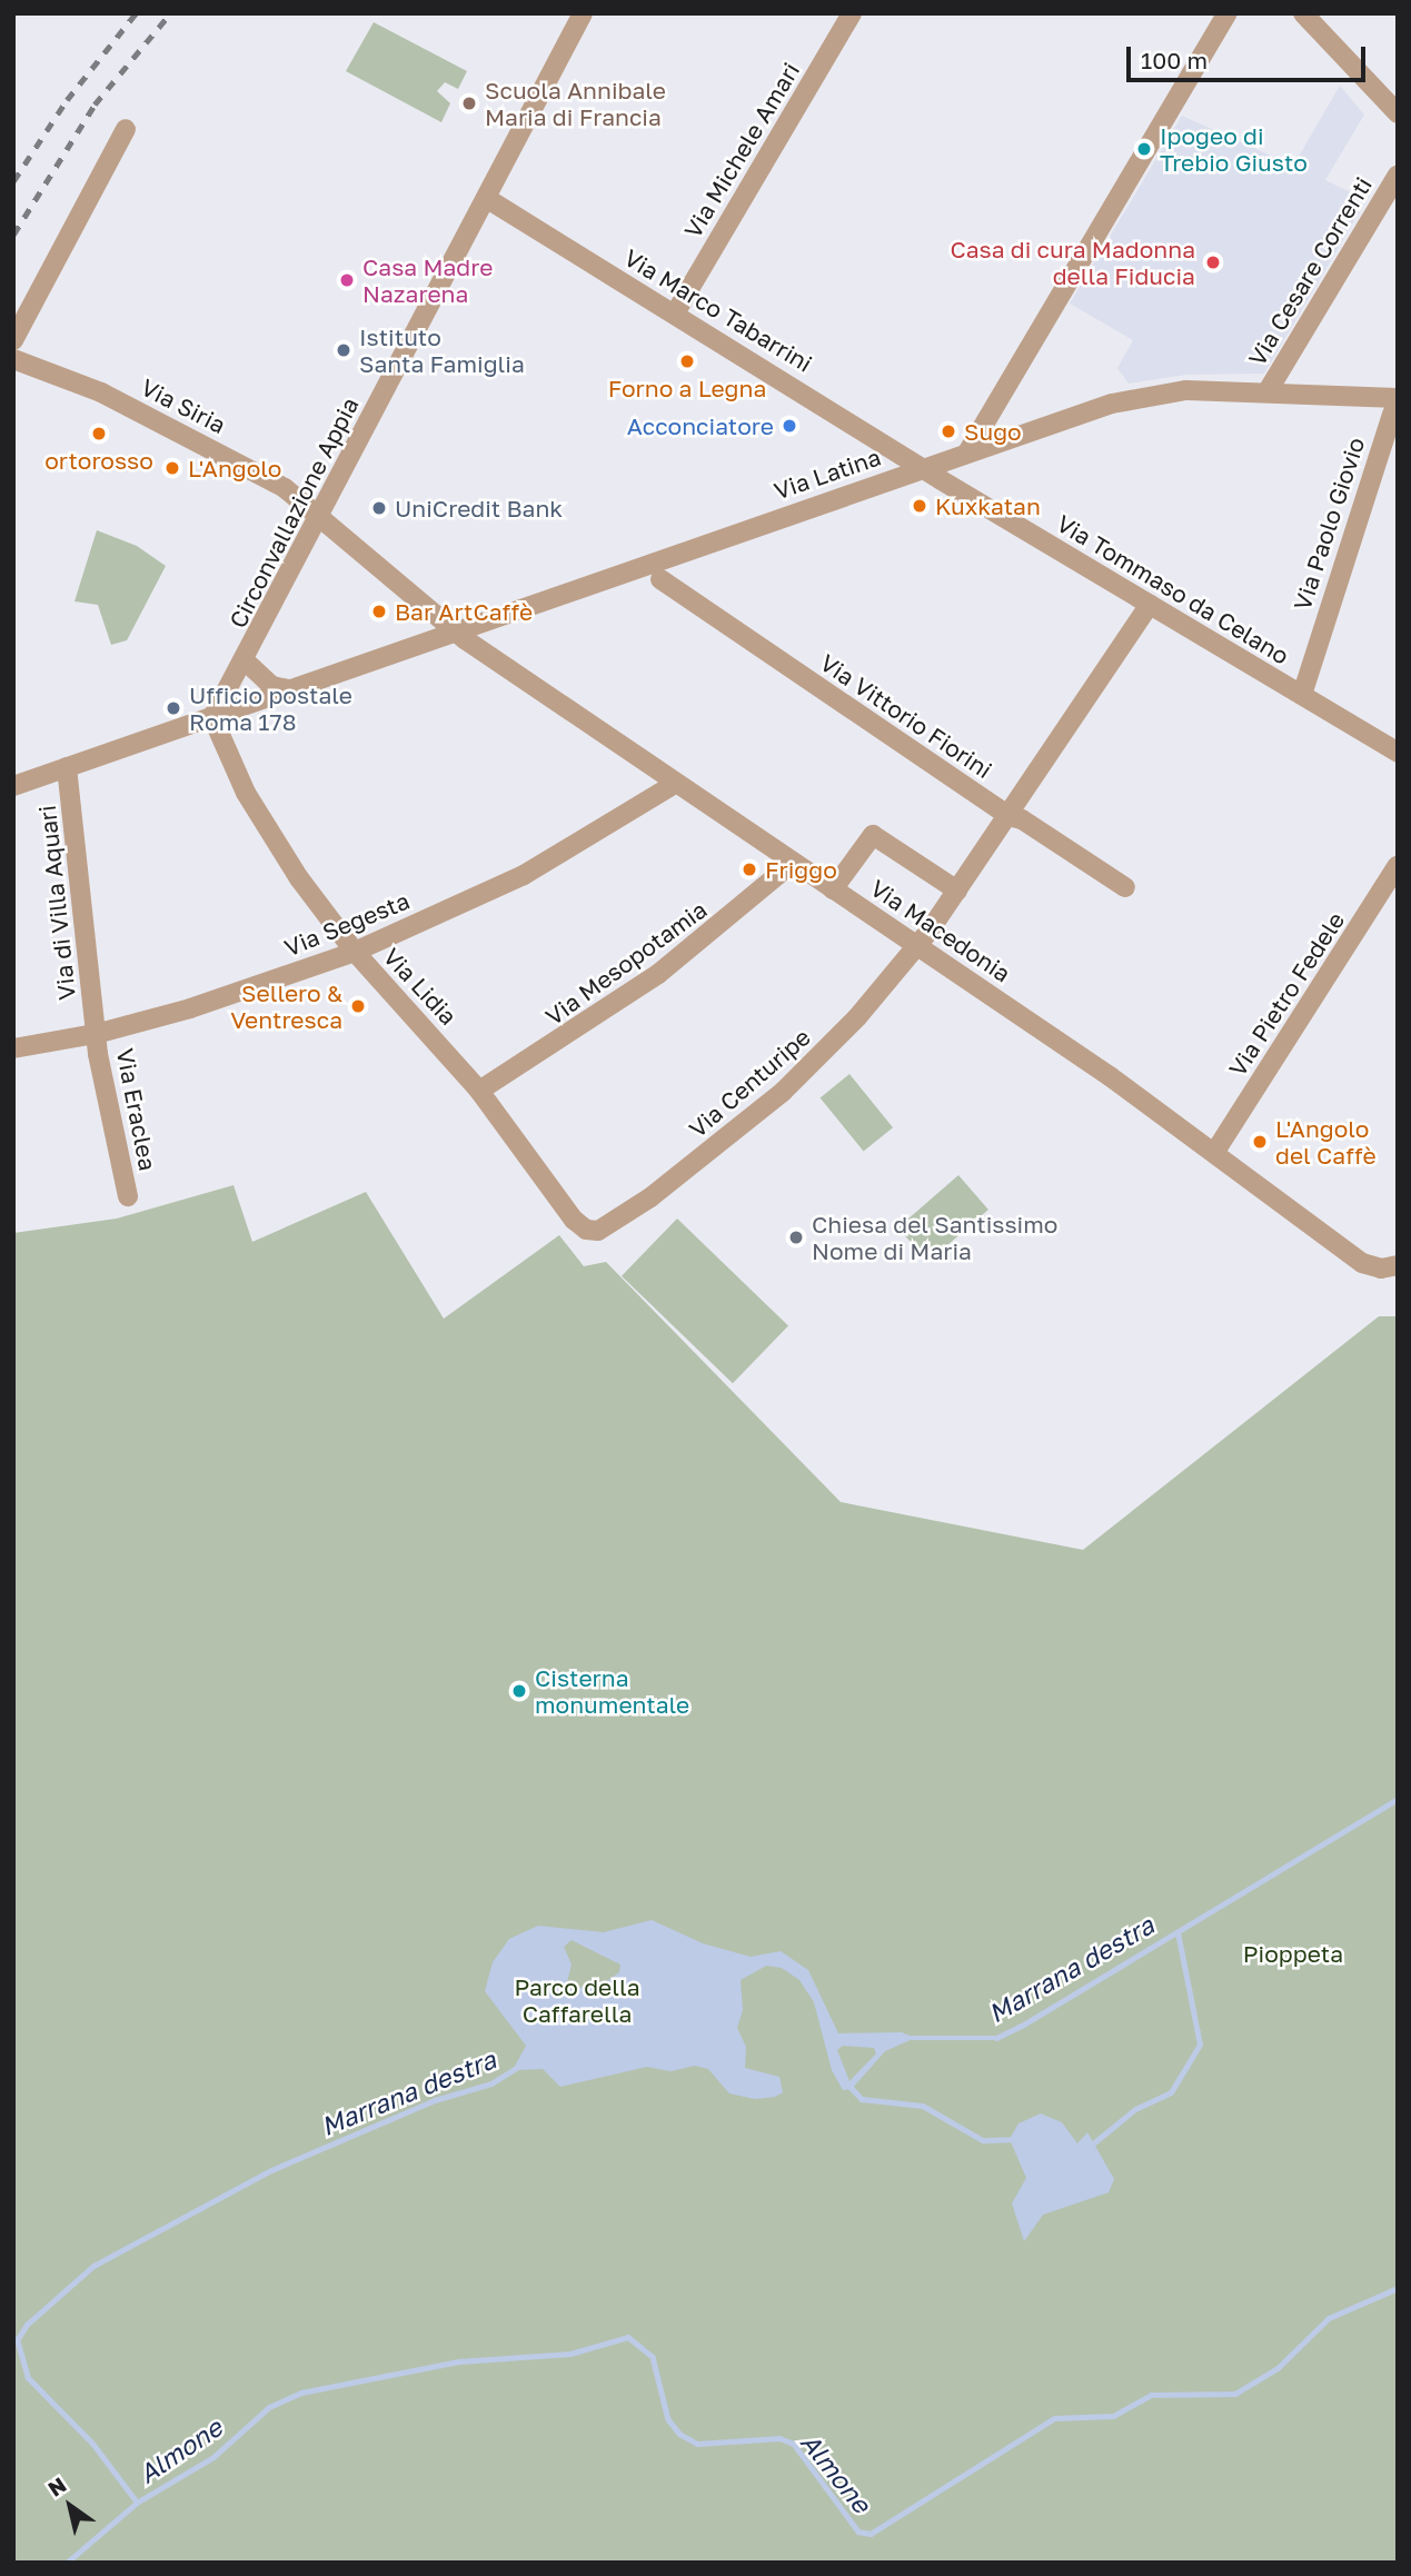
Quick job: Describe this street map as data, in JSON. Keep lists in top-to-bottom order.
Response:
{
  "streets": {
    "street": [
      "Via Michele Amari",
      "Via Cesare Correnti",
      "Via Marco Tabarrini",
      "Via Siria",
      "Via Latina",
      "Circonvallazione Appia",
      "Via Paolo Giovio",
      "Via Tommaso da Celano",
      "Via Vittorio Fiorini",
      "Via di Villa Aquari",
      "Via Segesta",
      "Via Macedonia",
      "Via Mesopotamia",
      "Via Lidia",
      "Via Pietro Fedele",
      "Via Centuripe",
      "Via Eraclea"
    ]
  },
  "crossings": [
    ["Via Michele Amari", "Via Marco Tabarrini"],
    ["Via Cesare Correnti", "Via Latina"],
    ["Via Marco Tabarrini", "Via Latina"],
    ["Via Marco Tabarrini", "Circonvallazione Appia"],
    ["Via Marco Tabarrini", "Via Tommaso da Celano"],
    ["Via Siria", "Via Latina"],
    ["Via Siria", "Circonvallazione Appia"],
    ["Via Siria", "Via Macedonia"],
    ["Via Latina", "Circonvallazione Appia"],
    ["Via Latina", "Via Paolo Giovio"],
    ["Via Latina", "Via Tommaso da Celano"],
    ["Via Latina", "Via Macedonia"],
    ["Via Latina", "Via Lidia"],
    ["Circonvallazione Appia", "Via Lidia"],
    ["Via Paolo Giovio", "Via Tommaso da Celano"],
    ["Via Tommaso da Celano", "Via Centuripe"],
    ["Via Vittorio Fiorini", "Via Centuripe"],
    ["Via di Villa Aquari", "Via Segesta"],
    ["Via di Villa Aquari", "Via Eraclea"],
    ["Via Segesta", "Via Macedonia"],
    ["Via Segesta", "Via Lidia"],
    ["Via Segesta", "Via Eraclea"],
    ["Via Macedonia", "Via Mesopotamia"],
    ["Via Macedonia", "Via Pietro Fedele"],
    ["Via Macedonia", "Via Centuripe"],
    ["Via Mesopotamia", "Via Lidia"],
    ["Via Lidia", "Via Centuripe"]
  ],
  "water": ["Marrana destra", "Almone"],
  "parks": ["Pioppeta", "Parco della Caffarella"],
  "places": [
    "Scuola Annibale Maria di Francia",
    "Ipogeo di Trebio Giusto",
    "Casa di cura Madonna della Fiducia",
    "Casa Madre Nazarena",
    "Istituto Santa Famiglia",
    "Forno a Legna",
    "Acconciatore",
    "Sugo",
    "ortorosso",
    "L'Angolo",
    "Kuxkatan",
    "UniCredit Bank",
    "Bar ArtCaffè",
    "Ufficio postale Roma 178",
    "Friggo",
    "Sellero & Ventresca",
    "L'Angolo del Caffè",
    "Chiesa del Santissimo Nome di Maria",
    "Cisterna monumentale"
  ],
  "scale_bar": "100 m",
  "north": "top left"
}
